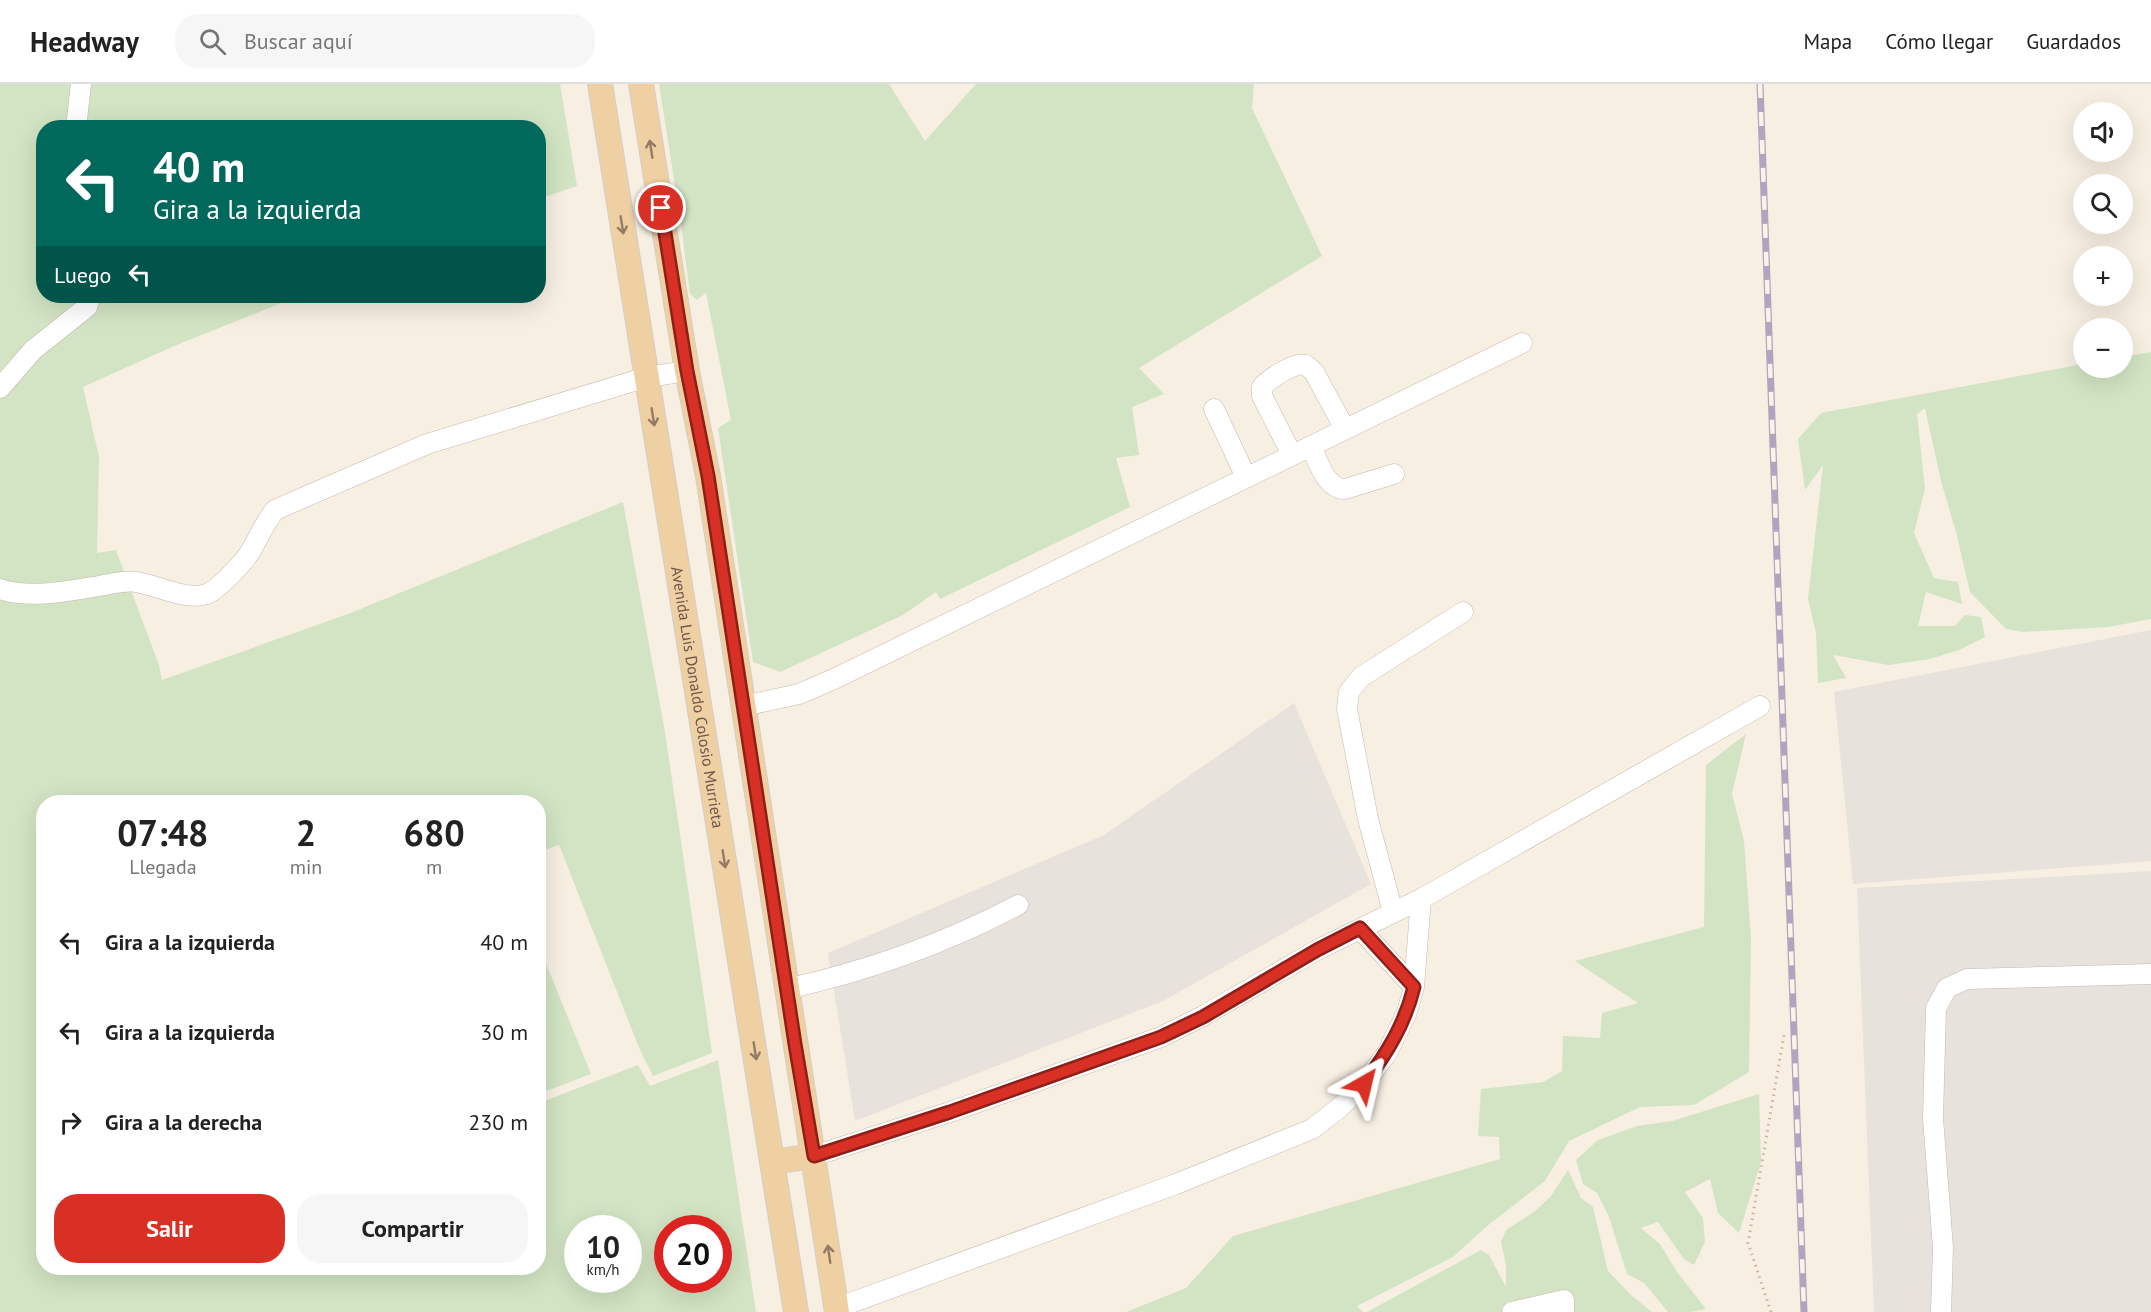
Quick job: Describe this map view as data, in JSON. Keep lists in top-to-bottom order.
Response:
{
  "streets": {
    "main road": ["Avenida Luis Donaldo Colosio Murrieta"]
  },
  "page": {
    "header": "Headway",
    "search": "Buscar aquí",
    "nav": ["Mapa", "Cómo llegar", "Guardados"],
    "map_buttons": ["+", "−"],
    "turn": ["40 m", "Gira a la izquierda"],
    "then": "Luego",
    "eta": [
      "07:48",
      "Llegada",
      "2",
      "min",
      "680",
      "m"
    ],
    "list": [
      {
        "name": "Gira a la izquierda",
        "value": "40 m"
      },
      {
        "name": "Gira a la izquierda",
        "value": "30 m"
      },
      {
        "name": "Gira a la derecha",
        "value": "230 m"
      }
    ],
    "buttons": ["Salir", "Compartir"],
    "speed": "10 km/h",
    "limit": "20"
  }
}
